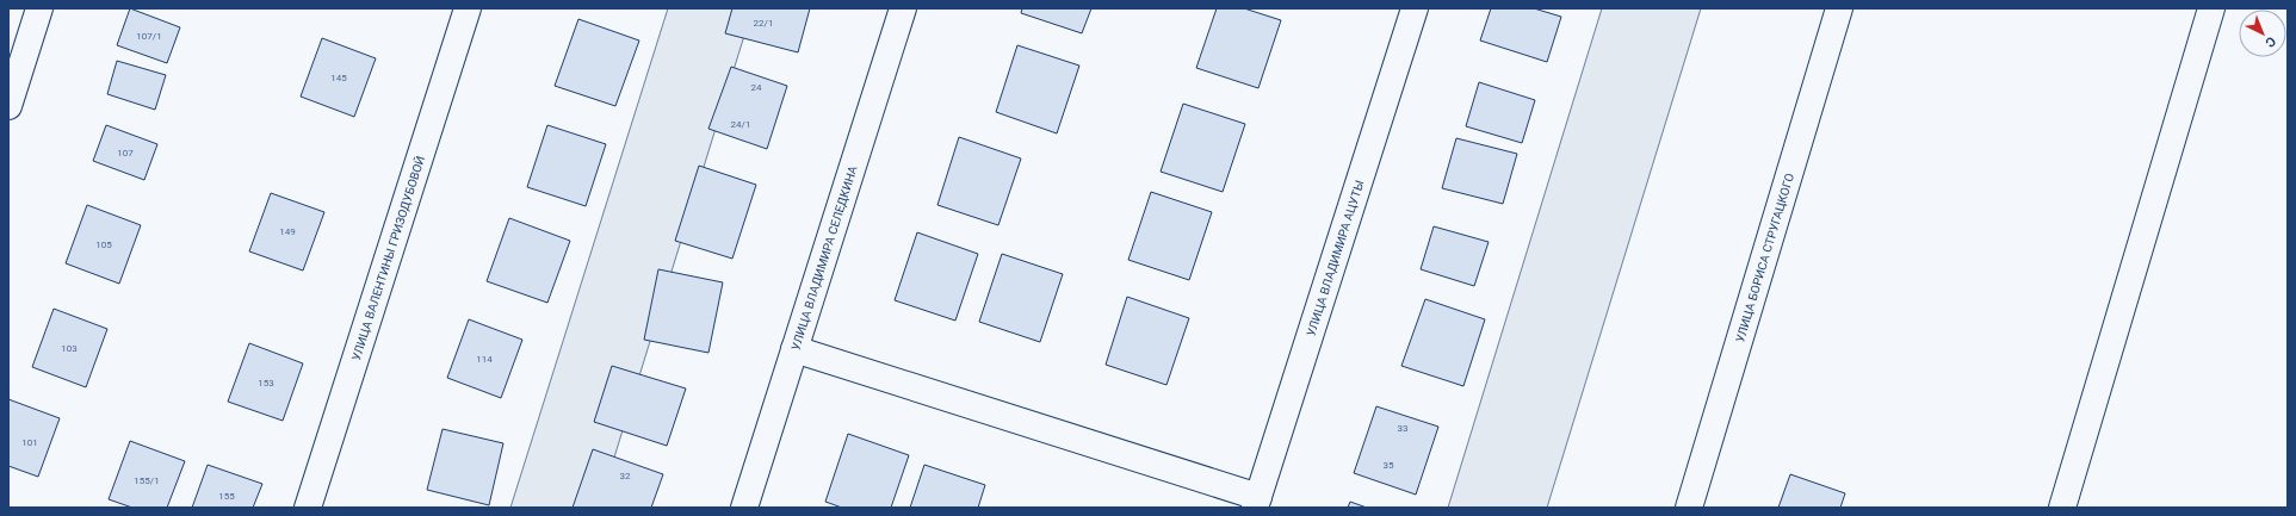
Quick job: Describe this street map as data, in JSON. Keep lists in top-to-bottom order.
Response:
{
  "streets": {
    "street": [
      "УЛИЦА ВАЛЕНТИНЫ ГРИЗОДУБОВОЙ",
      "УЛИЦА БОРИСА СТРУГАЦКОГО",
      "УЛИЦА ВЛАДИМИРА СЕЛЕДКИНА",
      "УЛИЦА ВЛАДИМИРА АЦУТЫ"
    ]
  },
  "house_numbers": [
    "22/1",
    "107/1",
    "145",
    "24",
    "24/1",
    "107",
    "149",
    "105",
    "103",
    "114",
    "153",
    "33",
    "101",
    "35",
    "32",
    "155/1",
    "155"
  ],
  "north": "bottom right"
}
